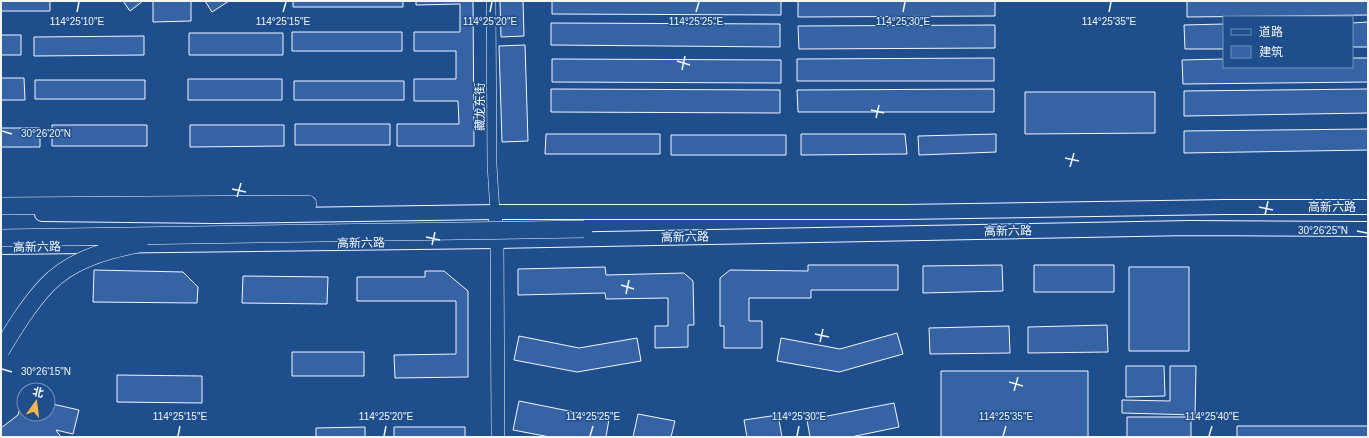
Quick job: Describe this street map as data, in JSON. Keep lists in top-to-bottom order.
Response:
{
  "streets": {
    "main road": ["高新六路"],
    "street": ["藏龙东街"]
  },
  "crossings": [
    ["藏龙东街", "高新六路"]
  ],
  "legend": ["道路", "建筑"],
  "north": "top",
  "coordinates": [
    "114°25'10\"E",
    "114°25'15\"E",
    "114°25'20\"E",
    "114°25'25\"E",
    "114°25'30\"E",
    "114°25'35\"E",
    "30°26'20\"N",
    "30°26'25\"N",
    "30°26'15\"N",
    "114°25'40\"E"
  ]
}
